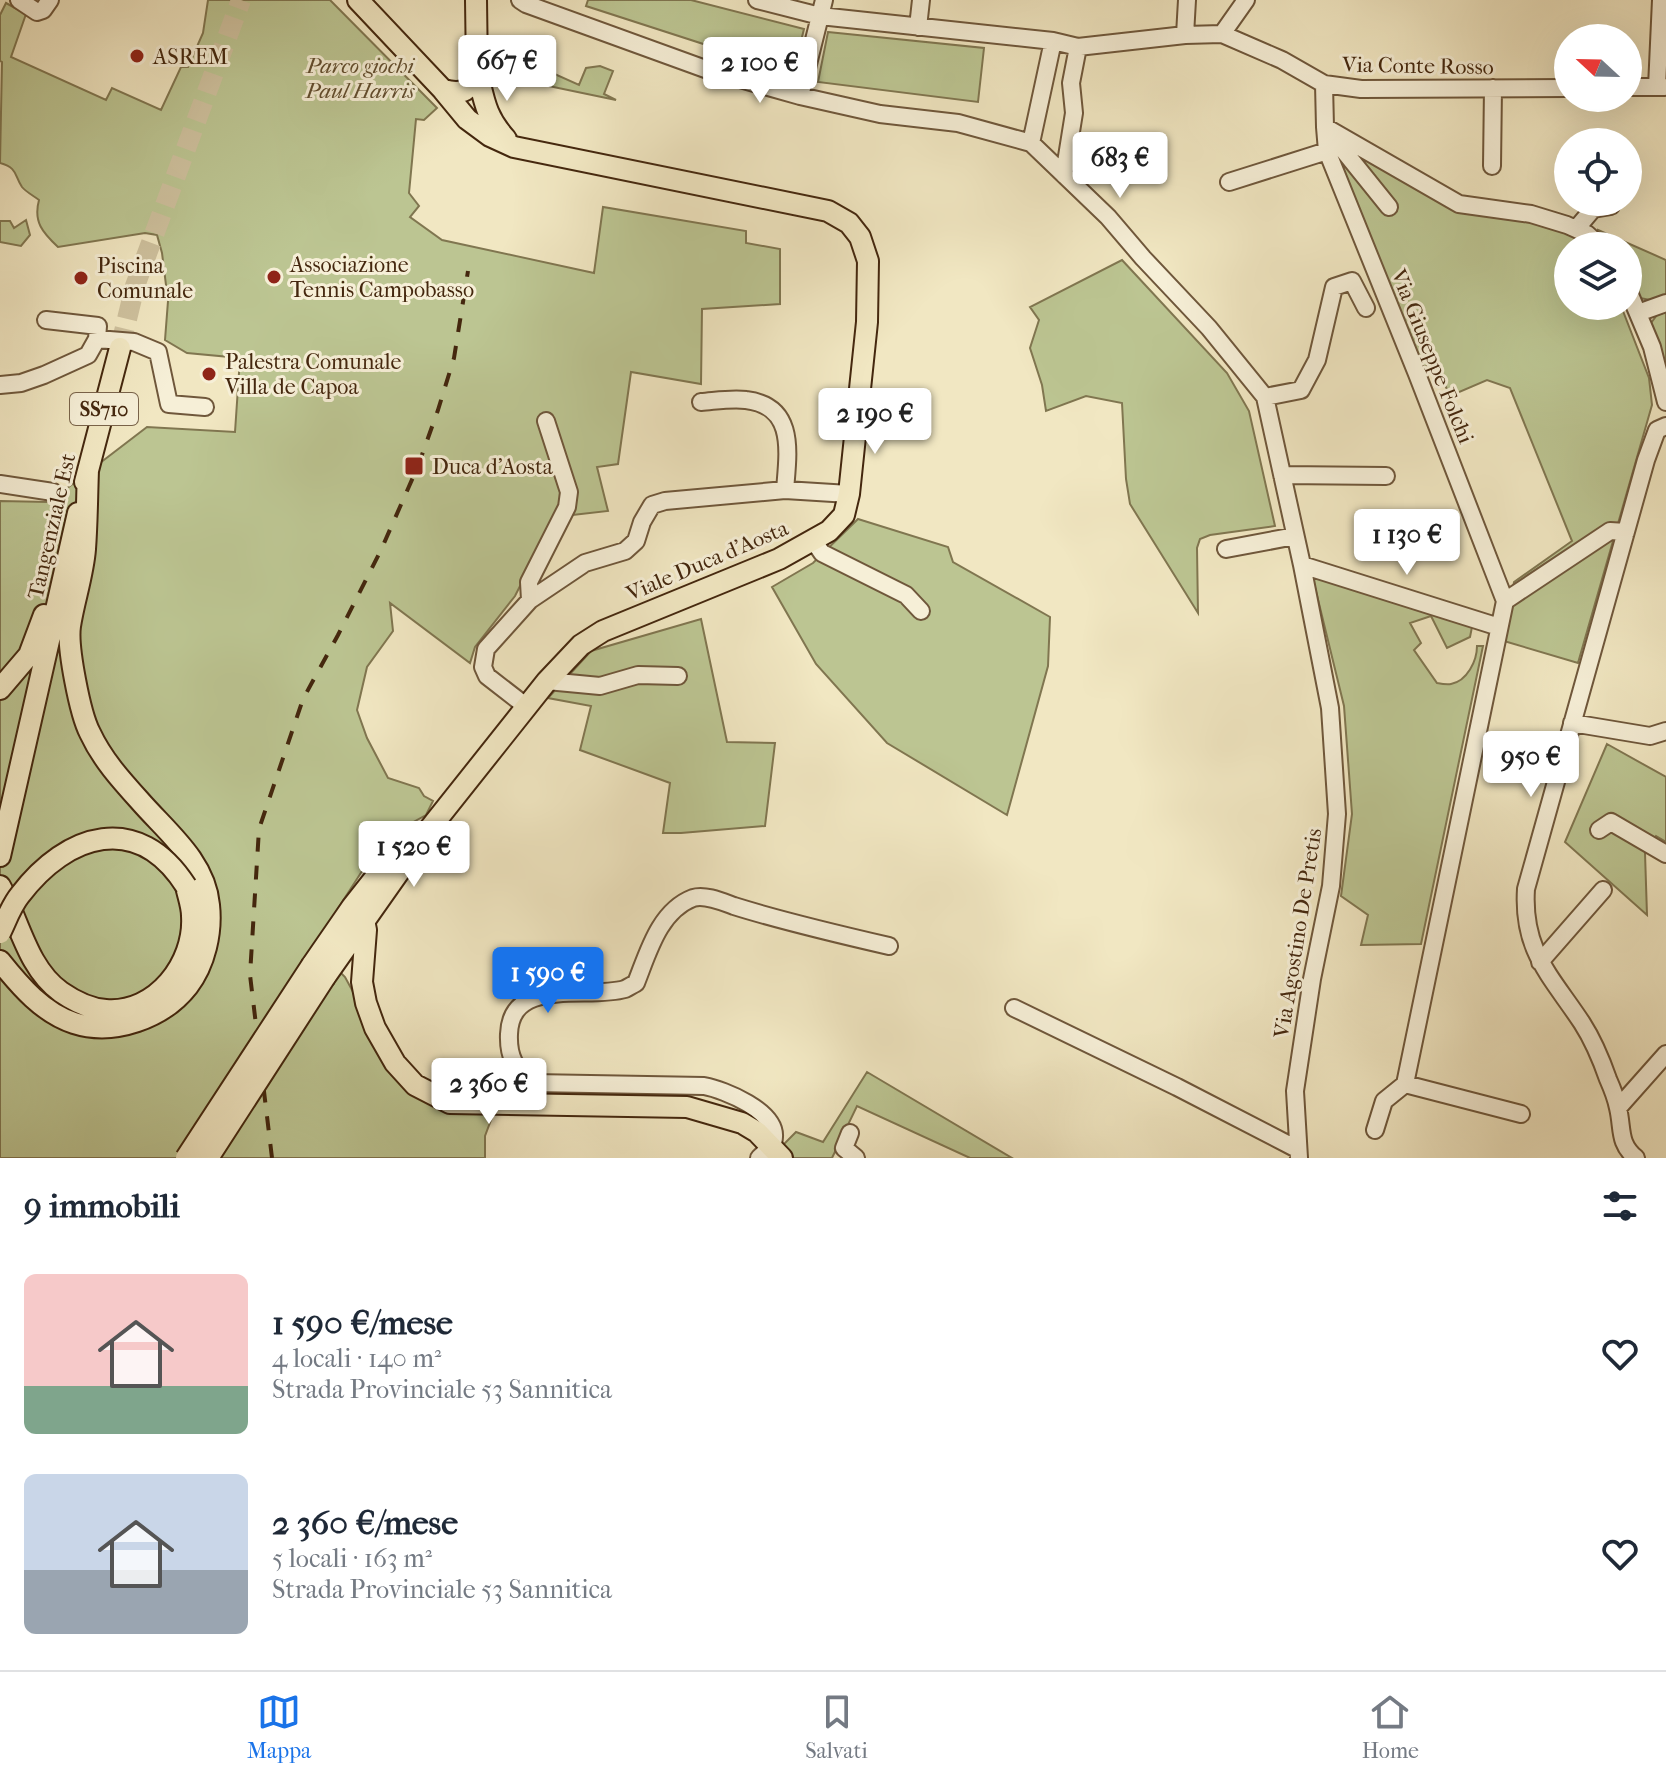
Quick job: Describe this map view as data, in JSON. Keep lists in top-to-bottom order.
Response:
{
  "streets": {
    "main road": ["SS710", "Tangenziale Est", "Viale Duca d'Aosta"],
    "street": ["Via Conte Rosso", "Via Giuseppe Folchi", "Via Agostino De Pretis"]
  },
  "crossings": [
    ["Via Conte Rosso", "Via Giuseppe Folchi"]
  ],
  "parks": ["Parco giochi Paul Harris"],
  "places": {
    "other": [
      "ASREM",
      "Associazione Tennis Campobasso",
      "Piscina Comunale",
      "Palestra Comunale Villa de Capoa"
    ],
    "transit": ["Duca d’Aosta"]
  },
  "north": "left",
  "page": {
    "price": [
      "667 €",
      "2 100 €",
      "683 €",
      "2 190 €",
      "1 130 €",
      "950 €",
      "1 520 €",
      "1 590 €",
      "2 360 €"
    ],
    "heading": "9 immobili",
    "list": [
      {
        "name": "1 590 €/mese",
        "note": "4 locali · 140 m² · Strada Provinciale 53 Sannitica"
      },
      {
        "name": "2 360 €/mese",
        "note": "5 locali · 163 m² · Strada Provinciale 53 Sannitica"
      }
    ],
    "tabs": ["Mappa", "Salvati", "Home"]
  }
}
